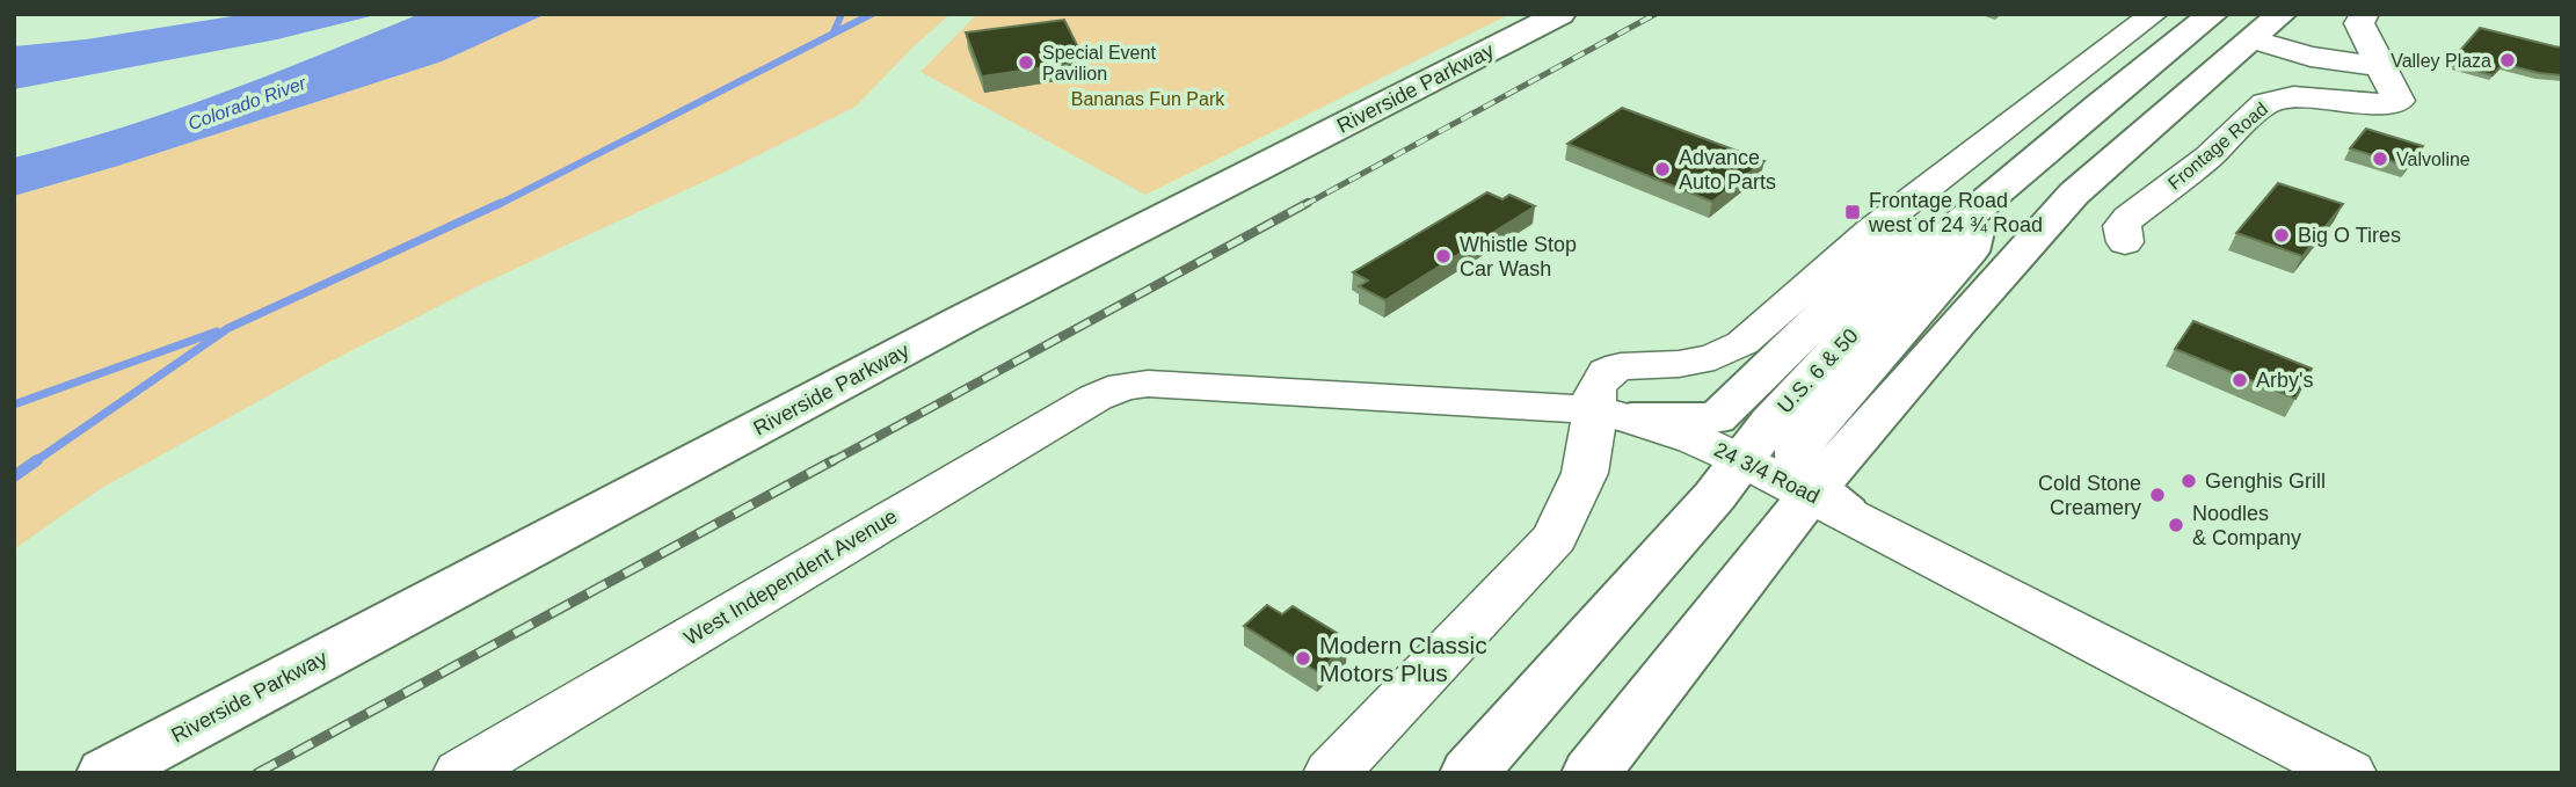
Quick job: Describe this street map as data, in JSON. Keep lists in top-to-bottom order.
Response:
{
  "streets": {
    "main road": ["Riverside Parkway", "U.S. 6 & 50"],
    "street": ["Frontage Road", "24 3/4 Road", "West Independent Avenue"]
  },
  "crossings": [
    ["U.S. 6 & 50", "24 3/4 Road"],
    ["24 3/4 Road", "West Independent Avenue"]
  ],
  "water": ["Colorado River"],
  "parks": ["Bananas Fun Park"],
  "places": {
    "other": [
      "Valley Plaza",
      "Special Event Pavilion",
      "Valvoline",
      "Advance Auto Parts",
      "Big O Tires",
      "Whistle Stop Car Wash",
      "Arby's",
      "Genghis Grill",
      "Cold Stone Creamery",
      "Noodles & Company",
      "Modern Classic Motors Plus"
    ],
    "transit": ["Frontage Road west of 24 ¾ Road"]
  }
}
